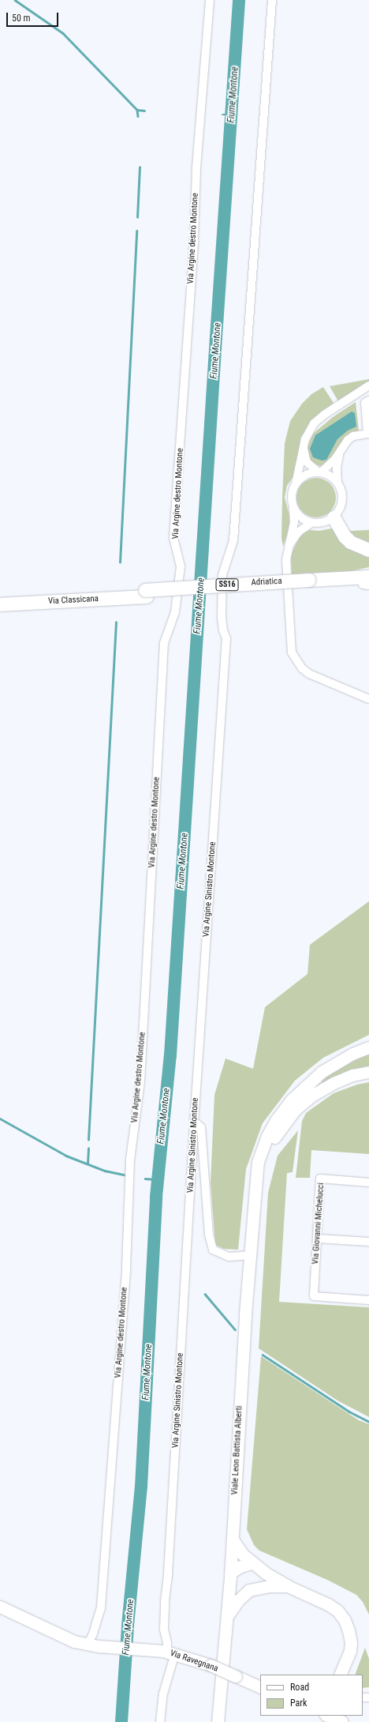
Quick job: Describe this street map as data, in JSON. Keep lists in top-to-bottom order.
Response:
{
  "streets": {
    "highway": ["Adriatica", "SS16", "Via Classicana"],
    "main road": ["Viale Leon Battista Alberti", "Via Ravegnana"],
    "street": ["Via Argine destro Montone", "Via Argine Sinistro Montone", "Via Giovanni Michelucci"]
  },
  "crossings": [
    ["Via Argine destro Montone", "Via Ravegnana"],
    ["Adriatica", "Via Classicana"],
    ["Via Argine Sinistro Montone", "Via Ravegnana"]
  ],
  "water": ["Fiume Montone"],
  "legend": ["Road", "Park"],
  "scale_bar": "50 m"
}
